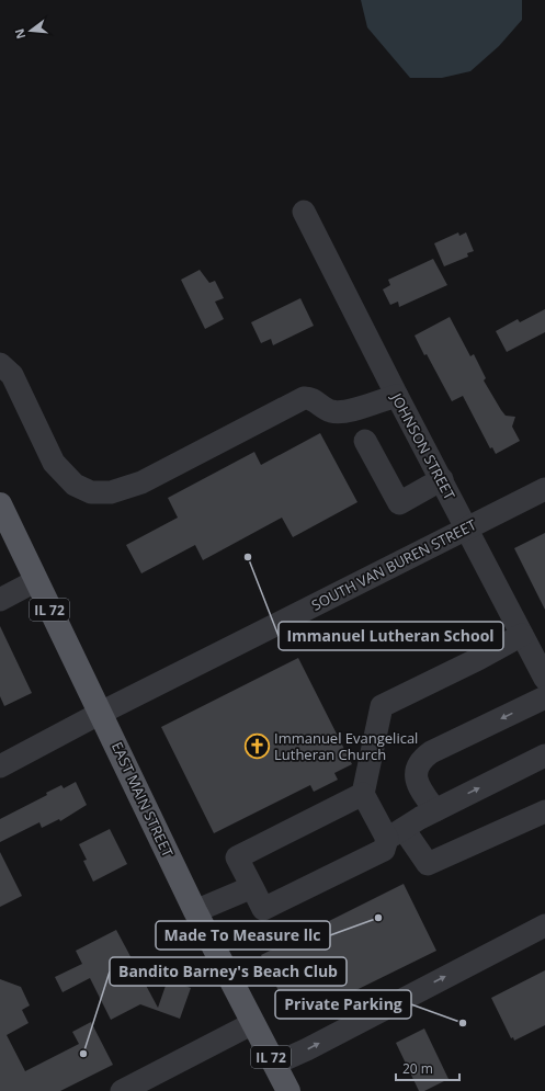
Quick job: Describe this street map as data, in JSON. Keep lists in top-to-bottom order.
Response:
{
  "streets": {
    "main road": ["IL 72", "EAST MAIN STREET"],
    "street": ["JOHNSON STREET", "SOUTH VAN BUREN STREET"]
  },
  "crossings": [
    ["JOHNSON STREET", "SOUTH VAN BUREN STREET"],
    ["SOUTH VAN BUREN STREET", "EAST MAIN STREET"]
  ],
  "places": {
    "other": [
      "Immanuel Lutheran School",
      "Made To Measure llc",
      "Private Parking",
      "Bandito Barney's Beach Club"
    ],
    "church": ["Immanuel Evangelical Lutheran Church"]
  },
  "scale_bar": "20 m",
  "north": "left"
}
